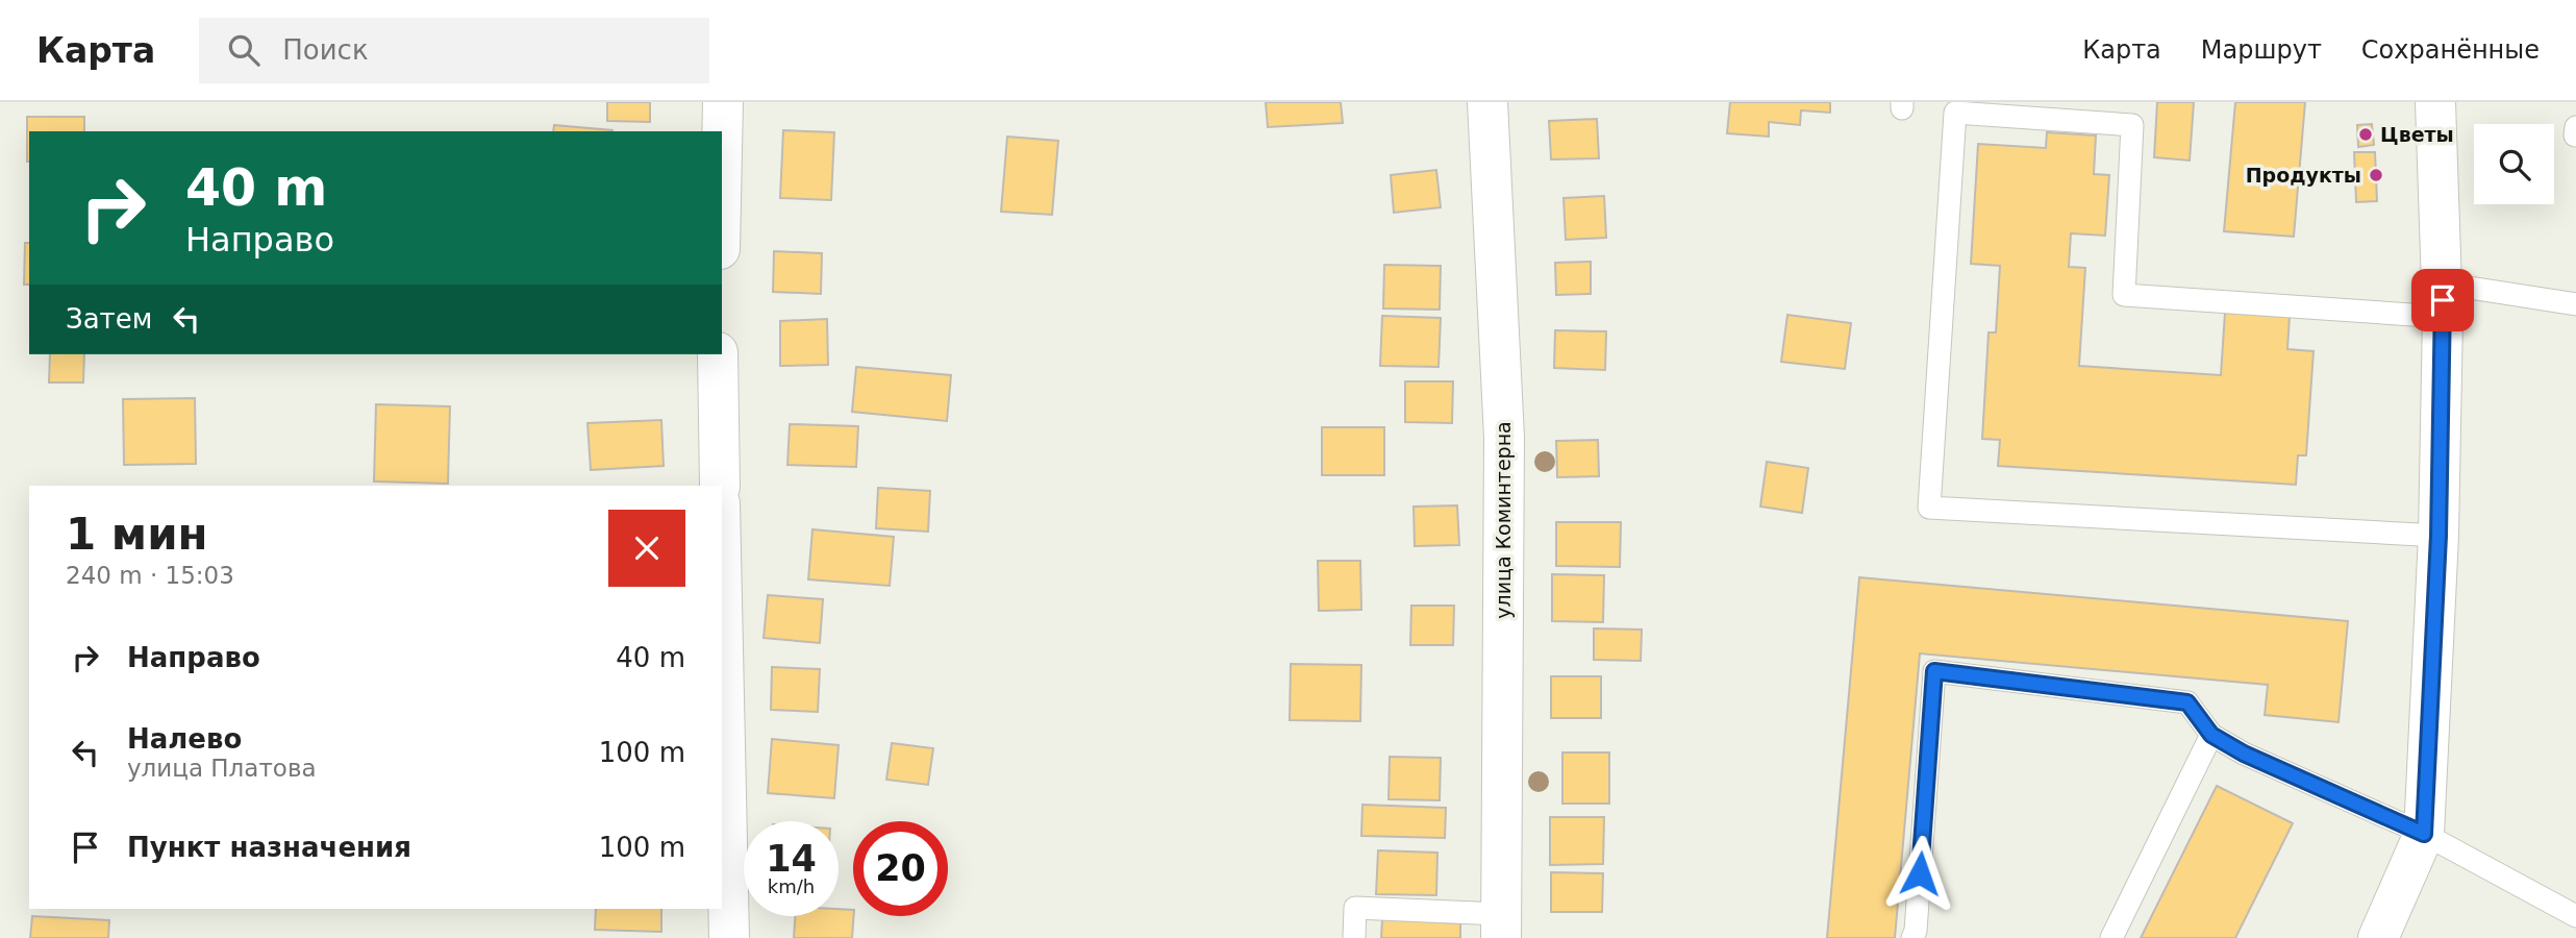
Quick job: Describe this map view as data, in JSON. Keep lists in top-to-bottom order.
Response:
{
  "streets": {
    "street": ["улица Коминтерна"]
  },
  "places": ["Цветы", "Продукты"],
  "page": {
    "header": "Карта",
    "search": "Поиск",
    "nav": ["Карта", "Маршрут", "Сохранённые"],
    "turn": ["40 m", "Направо"],
    "then": "Затем",
    "heading": ["1 мин", "240 m · 15:03"],
    "list": [
      {
        "name": "Направо",
        "value": "40 m"
      },
      {
        "name": "Налево",
        "note": "улица Платова",
        "value": "100 m"
      },
      {
        "name": "Пункт назначения",
        "value": "100 m"
      }
    ],
    "speed": "14 km/h",
    "limit": "20"
  }
}
